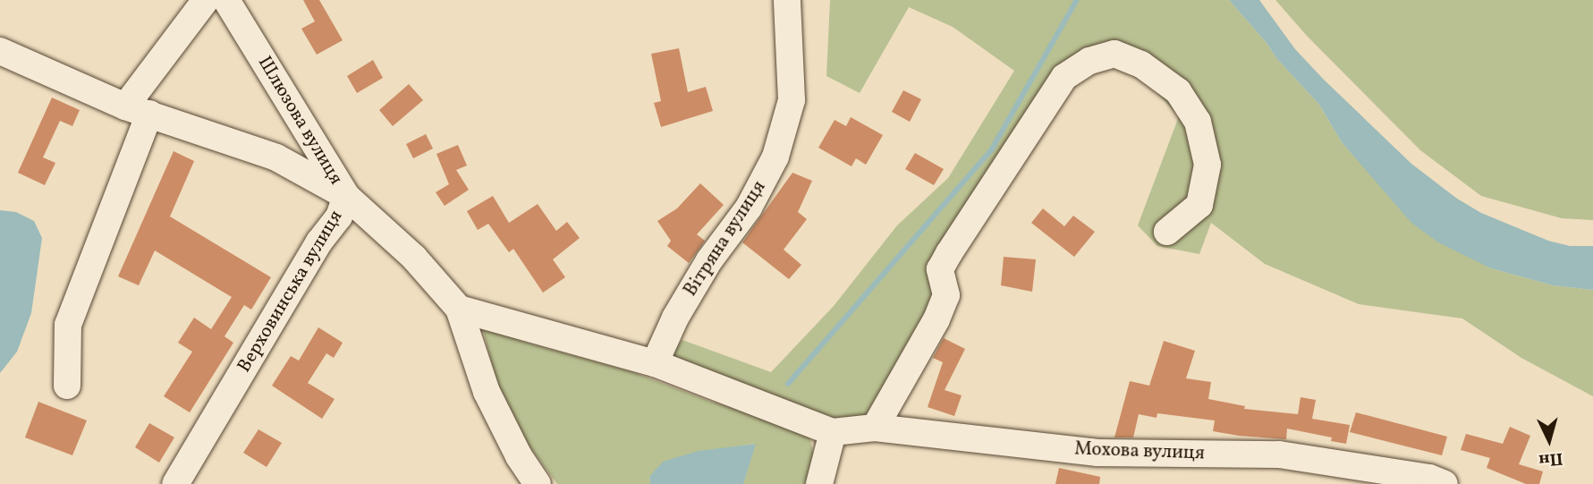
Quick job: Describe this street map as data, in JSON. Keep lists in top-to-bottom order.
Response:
{
  "streets": {
    "street": [
      "Шлюзова вулиця",
      "Вітряна вулиця",
      "Верховинська вулиця",
      "Мохова вулиця"
    ]
  },
  "crossings": [
    ["Шлюзова вулиця", "Верховинська вулиця"]
  ],
  "north": "bottom"
}
